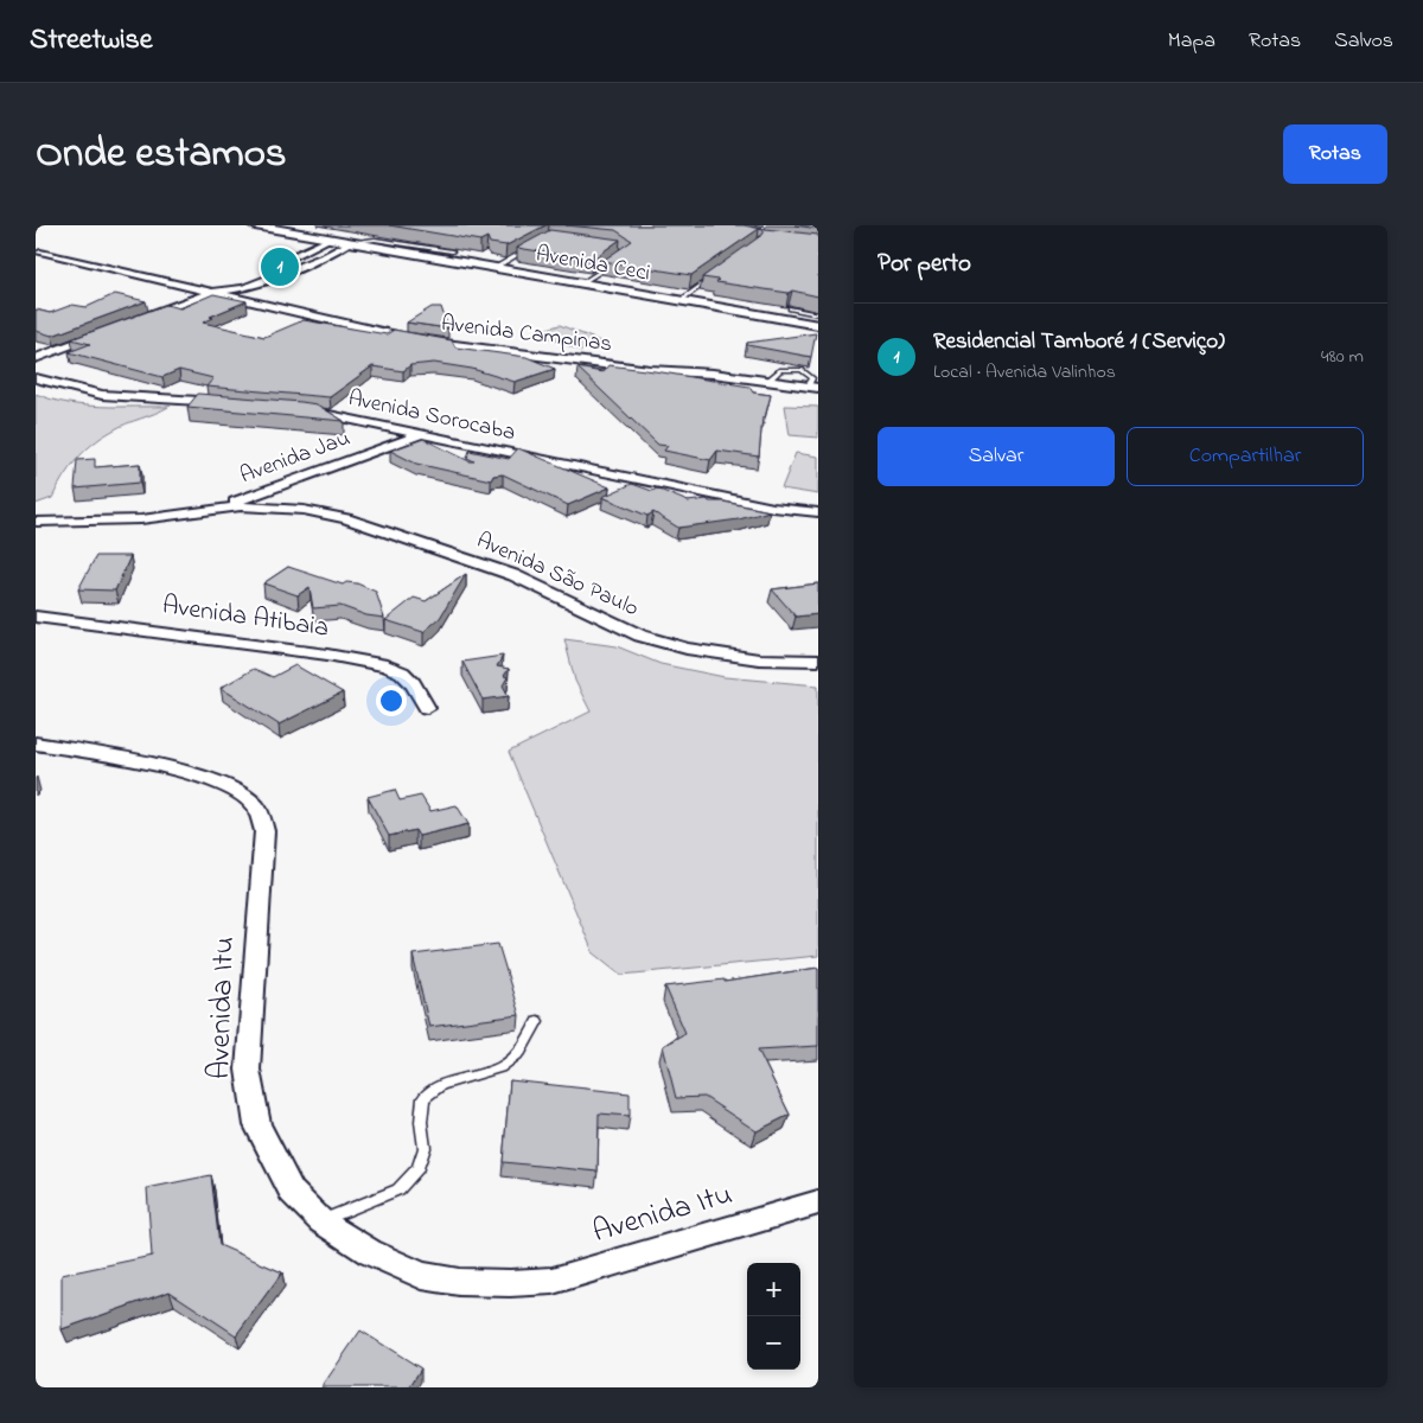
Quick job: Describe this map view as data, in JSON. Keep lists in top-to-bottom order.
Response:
{
  "streets": {
    "main road": ["Avenida Ceci"],
    "street": [
      "Avenida Campinas",
      "Avenida Sorocaba",
      "Avenida Jau",
      "Avenida São Paulo",
      "Avenida Atibaia",
      "Avenida Itu"
    ]
  },
  "crossings": [
    ["Avenida Sorocaba", "Avenida Jau"],
    ["Avenida Jau", "Avenida São Paulo"]
  ],
  "page": {
    "header": "Streetwise",
    "nav": ["Mapa", "Rotas", "Salvos"],
    "title": "Onde estamos",
    "buttons": [
      "Rotas",
      ["Salvar", "Compartilhar"]
    ],
    "heading": "Por perto",
    "pins": "1",
    "list": [
      {
        "mark": "1",
        "name": "Residencial Tamboré 1 (Serviço)",
        "note": "Local · Avenida Valinhos",
        "value": "480 m"
      }
    ],
    "map_buttons": ["+", "−"]
  }
}
